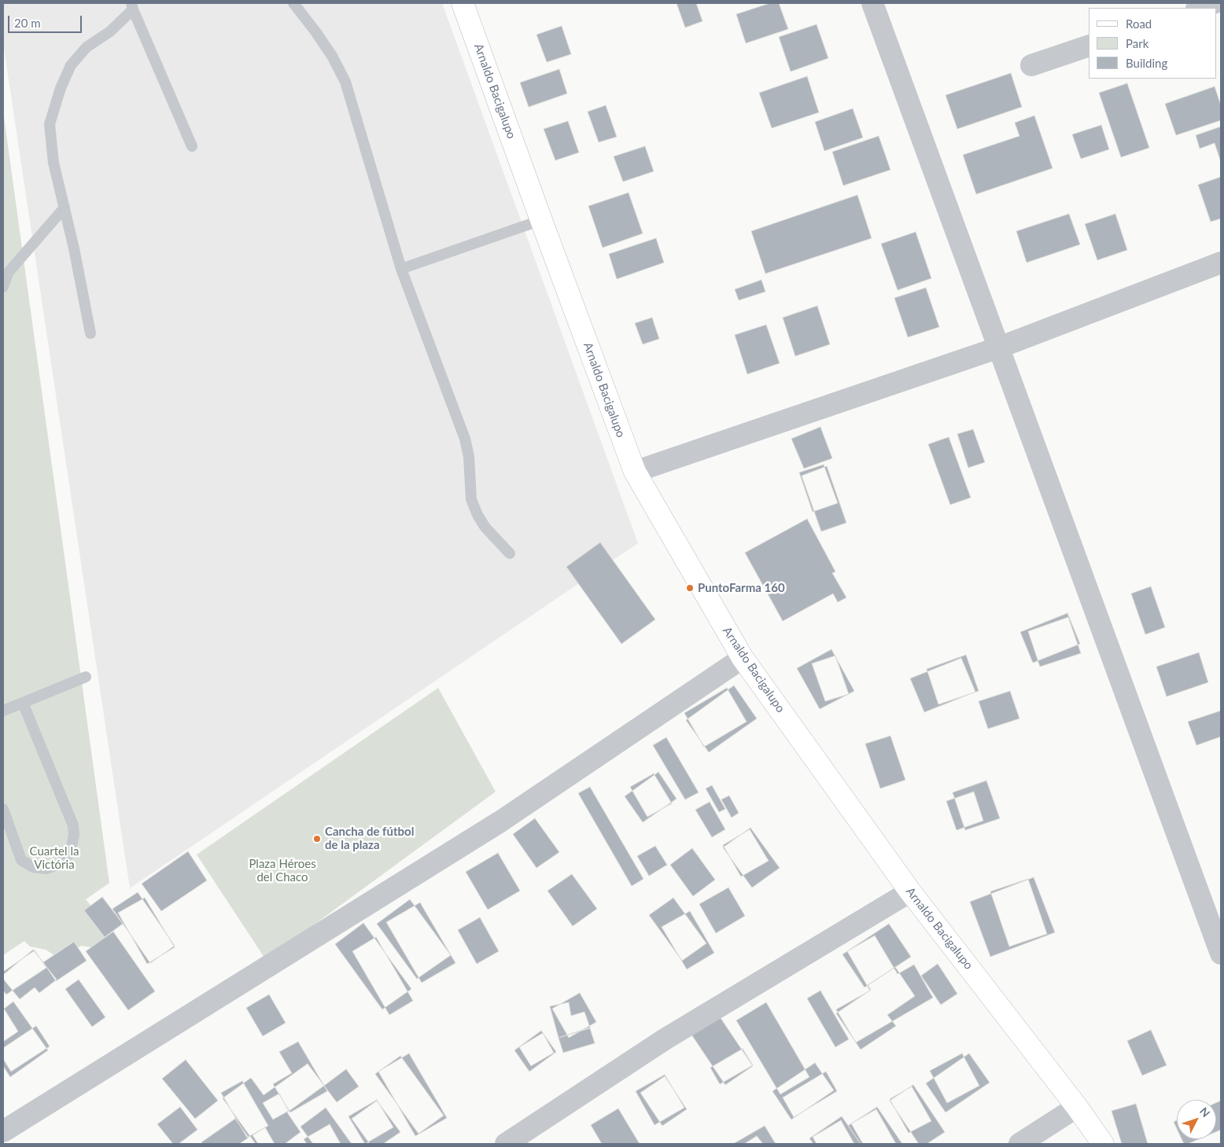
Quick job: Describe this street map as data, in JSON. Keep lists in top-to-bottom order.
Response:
{
  "streets": {
    "street": ["Arnaldo Bacigalupo"]
  },
  "parks": ["Cuartel la Victória", "Plaza Héroes del Chaco"],
  "places": ["PuntoFarma 160", "Cancha de fútbol de la plaza"],
  "legend": ["Road", "Park", "Building"],
  "scale_bar": "20 m",
  "north": "top right"
}
